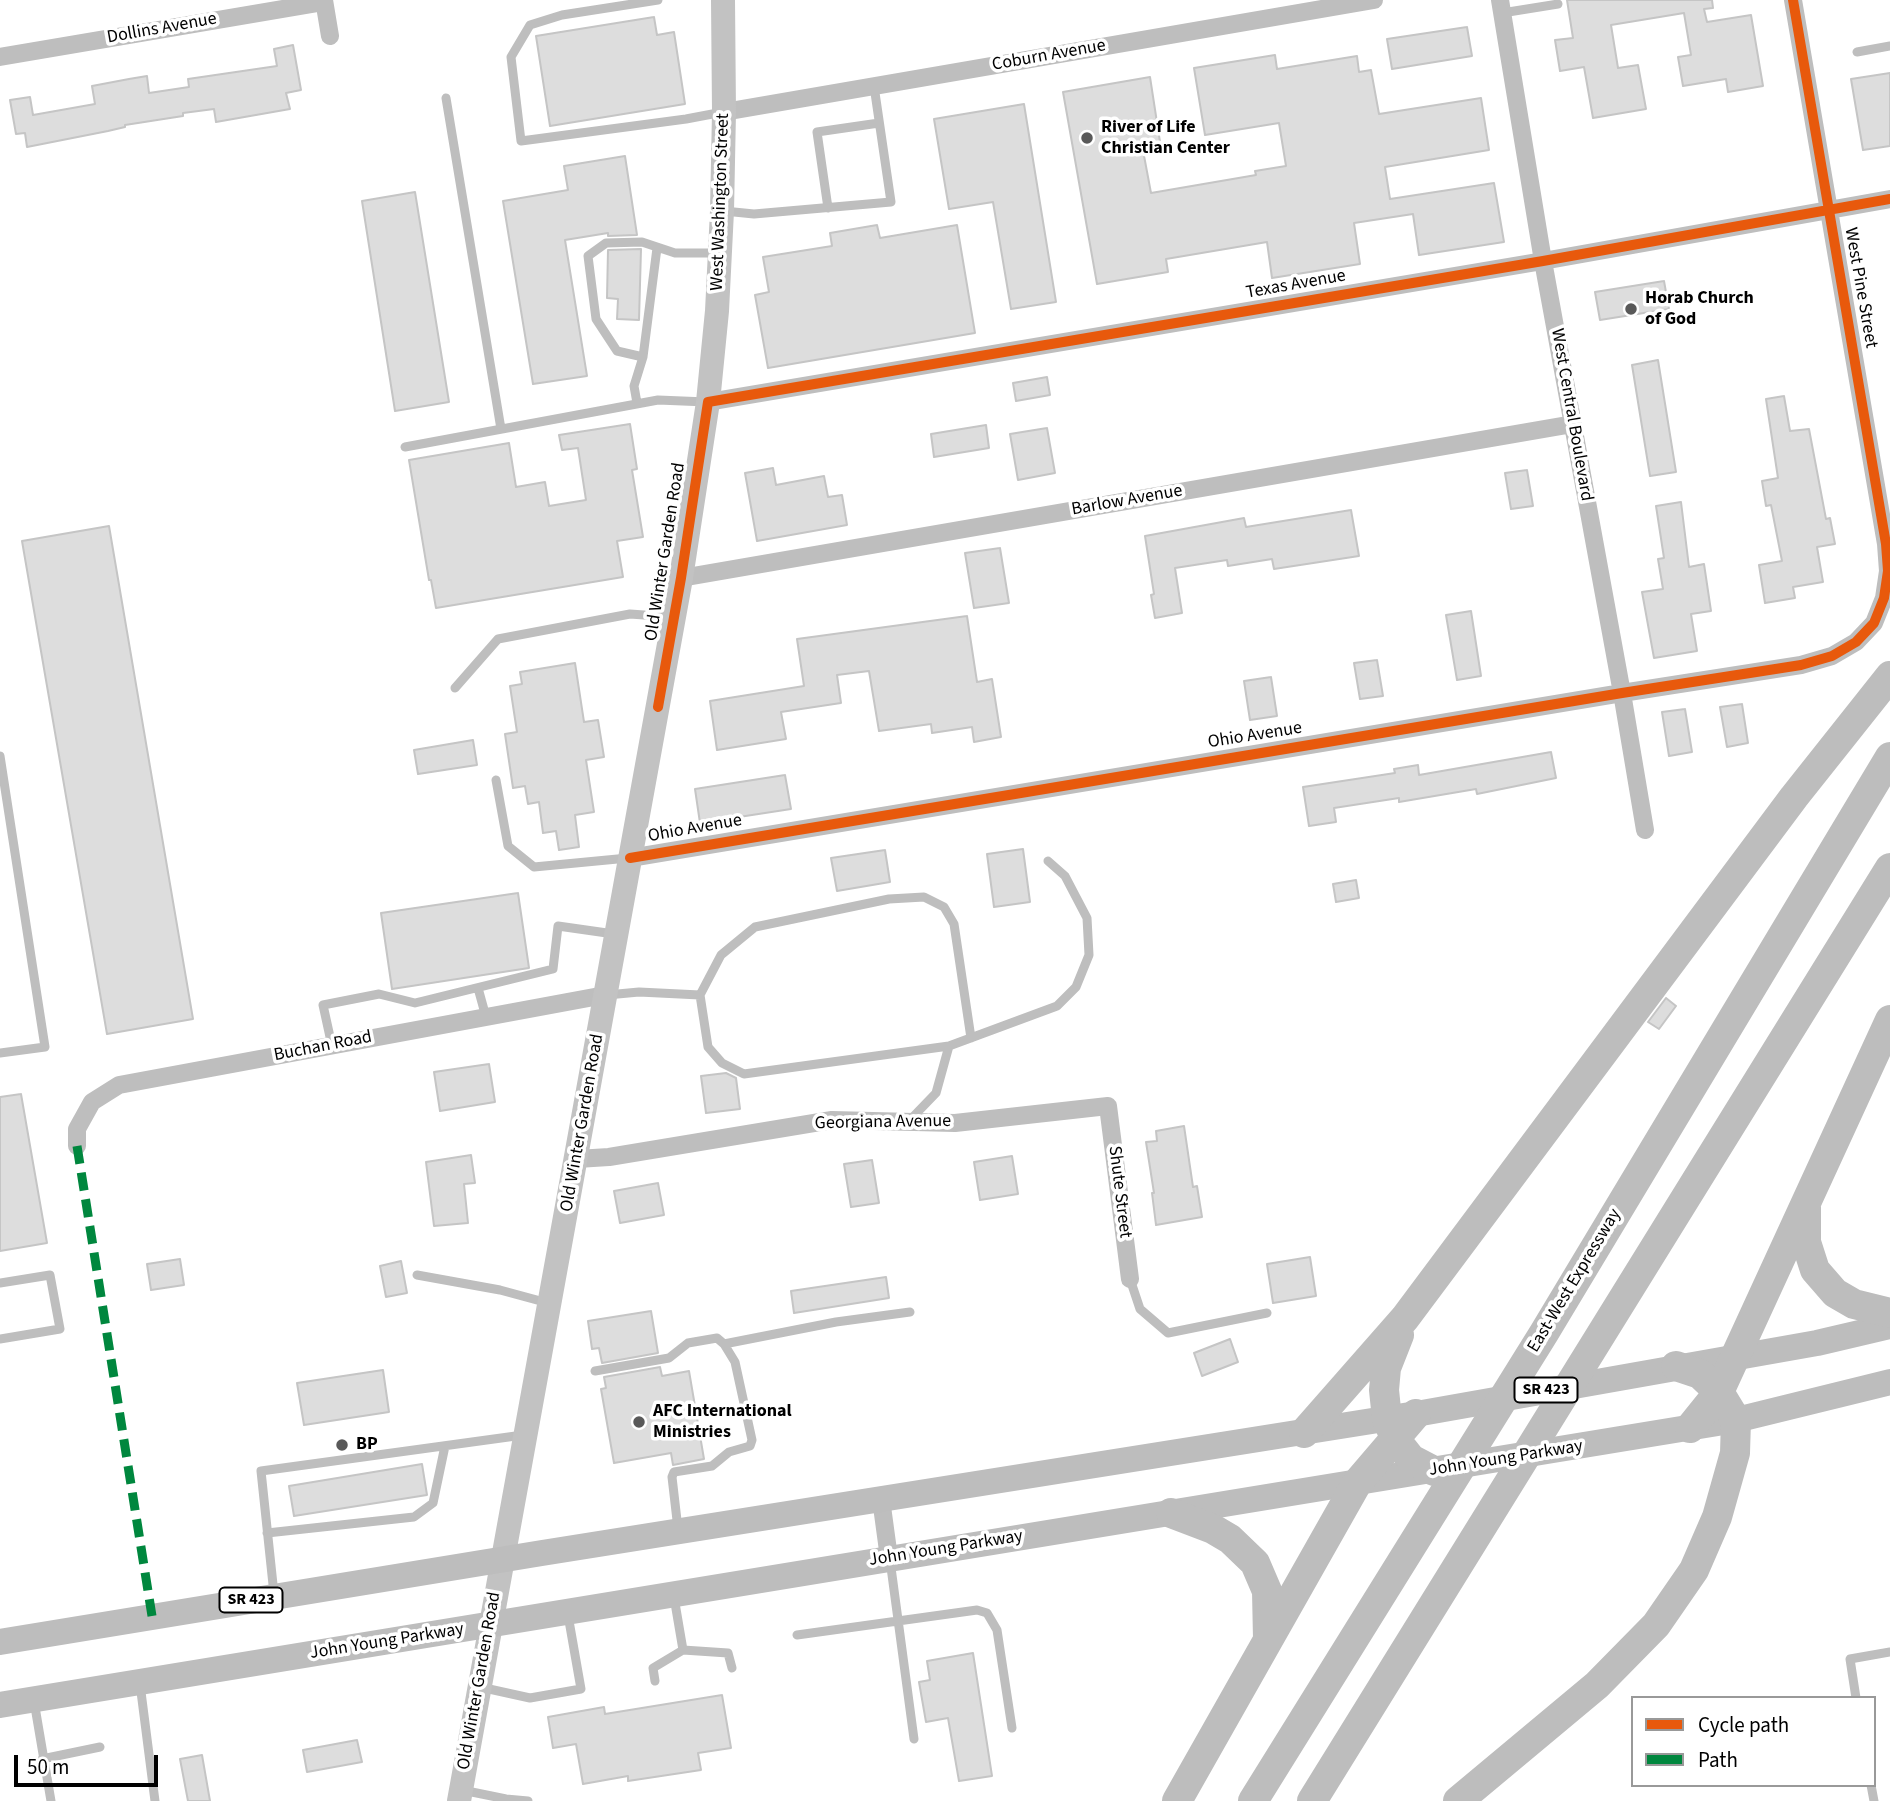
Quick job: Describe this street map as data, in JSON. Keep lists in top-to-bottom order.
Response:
{
  "streets": {
    "highway": ["East-West Expressway"],
    "main road": [
      "West Washington Street",
      "Old Winter Garden Road",
      "SR 423",
      "John Young Parkway"
    ],
    "street": [
      "Dollins Avenue",
      "Coburn Avenue",
      "Texas Avenue",
      "West Pine Street",
      "West Central Boulevard",
      "Barlow Avenue",
      "Ohio Avenue",
      "Buchan Road",
      "Georgiana Avenue",
      "Shute Street"
    ]
  },
  "crossings": [
    ["Coburn Avenue", "West Washington Street"],
    ["West Washington Street", "Texas Avenue"],
    ["West Washington Street", "Old Winter Garden Road"],
    ["Texas Avenue", "West Pine Street"],
    ["Texas Avenue", "West Central Boulevard"],
    ["Texas Avenue", "Old Winter Garden Road"],
    ["West Pine Street", "Ohio Avenue"],
    ["West Central Boulevard", "Barlow Avenue"],
    ["West Central Boulevard", "Ohio Avenue"],
    ["Barlow Avenue", "Old Winter Garden Road"],
    ["Old Winter Garden Road", "Ohio Avenue"],
    ["Old Winter Garden Road", "Buchan Road"],
    ["Old Winter Garden Road", "Georgiana Avenue"],
    ["Old Winter Garden Road", "SR 423"],
    ["Old Winter Garden Road", "John Young Parkway"],
    ["Georgiana Avenue", "Shute Street"]
  ],
  "places": [
    "River of Life Christian Center",
    "Horab Church of God",
    "AFC International Ministries",
    "BP"
  ],
  "legend": ["Cycle path", "Path"],
  "scale_bar": "50 m"
}
